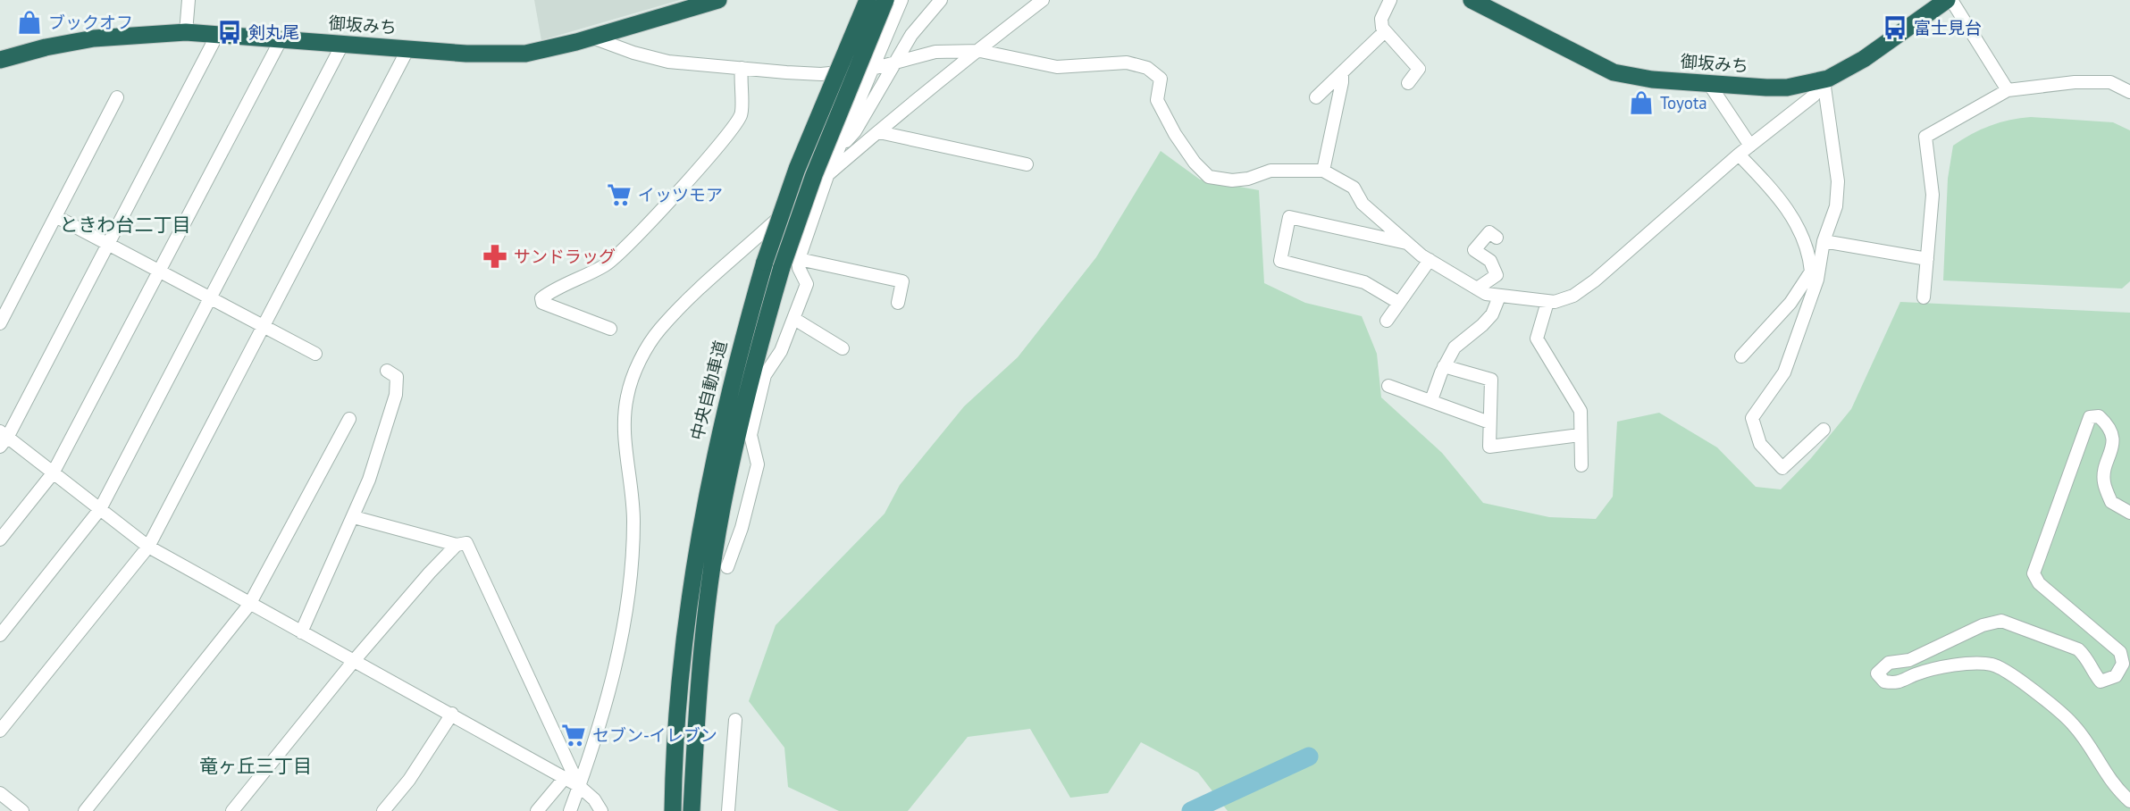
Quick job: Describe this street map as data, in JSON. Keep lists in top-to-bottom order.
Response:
{
  "streets": {
    "highway": ["御坂みち", "中央自動車道"]
  },
  "districts": ["ときわ台二丁目", "竜ヶ丘三丁目"],
  "places": {
    "shop": ["ブックオフ", "Toyota"],
    "bus stop": ["富士見台", "剣丸尾"],
    "supermarket": ["イッツモア", "セブン-イレブン"],
    "pharmacy": ["サンドラッグ"]
  }
}
